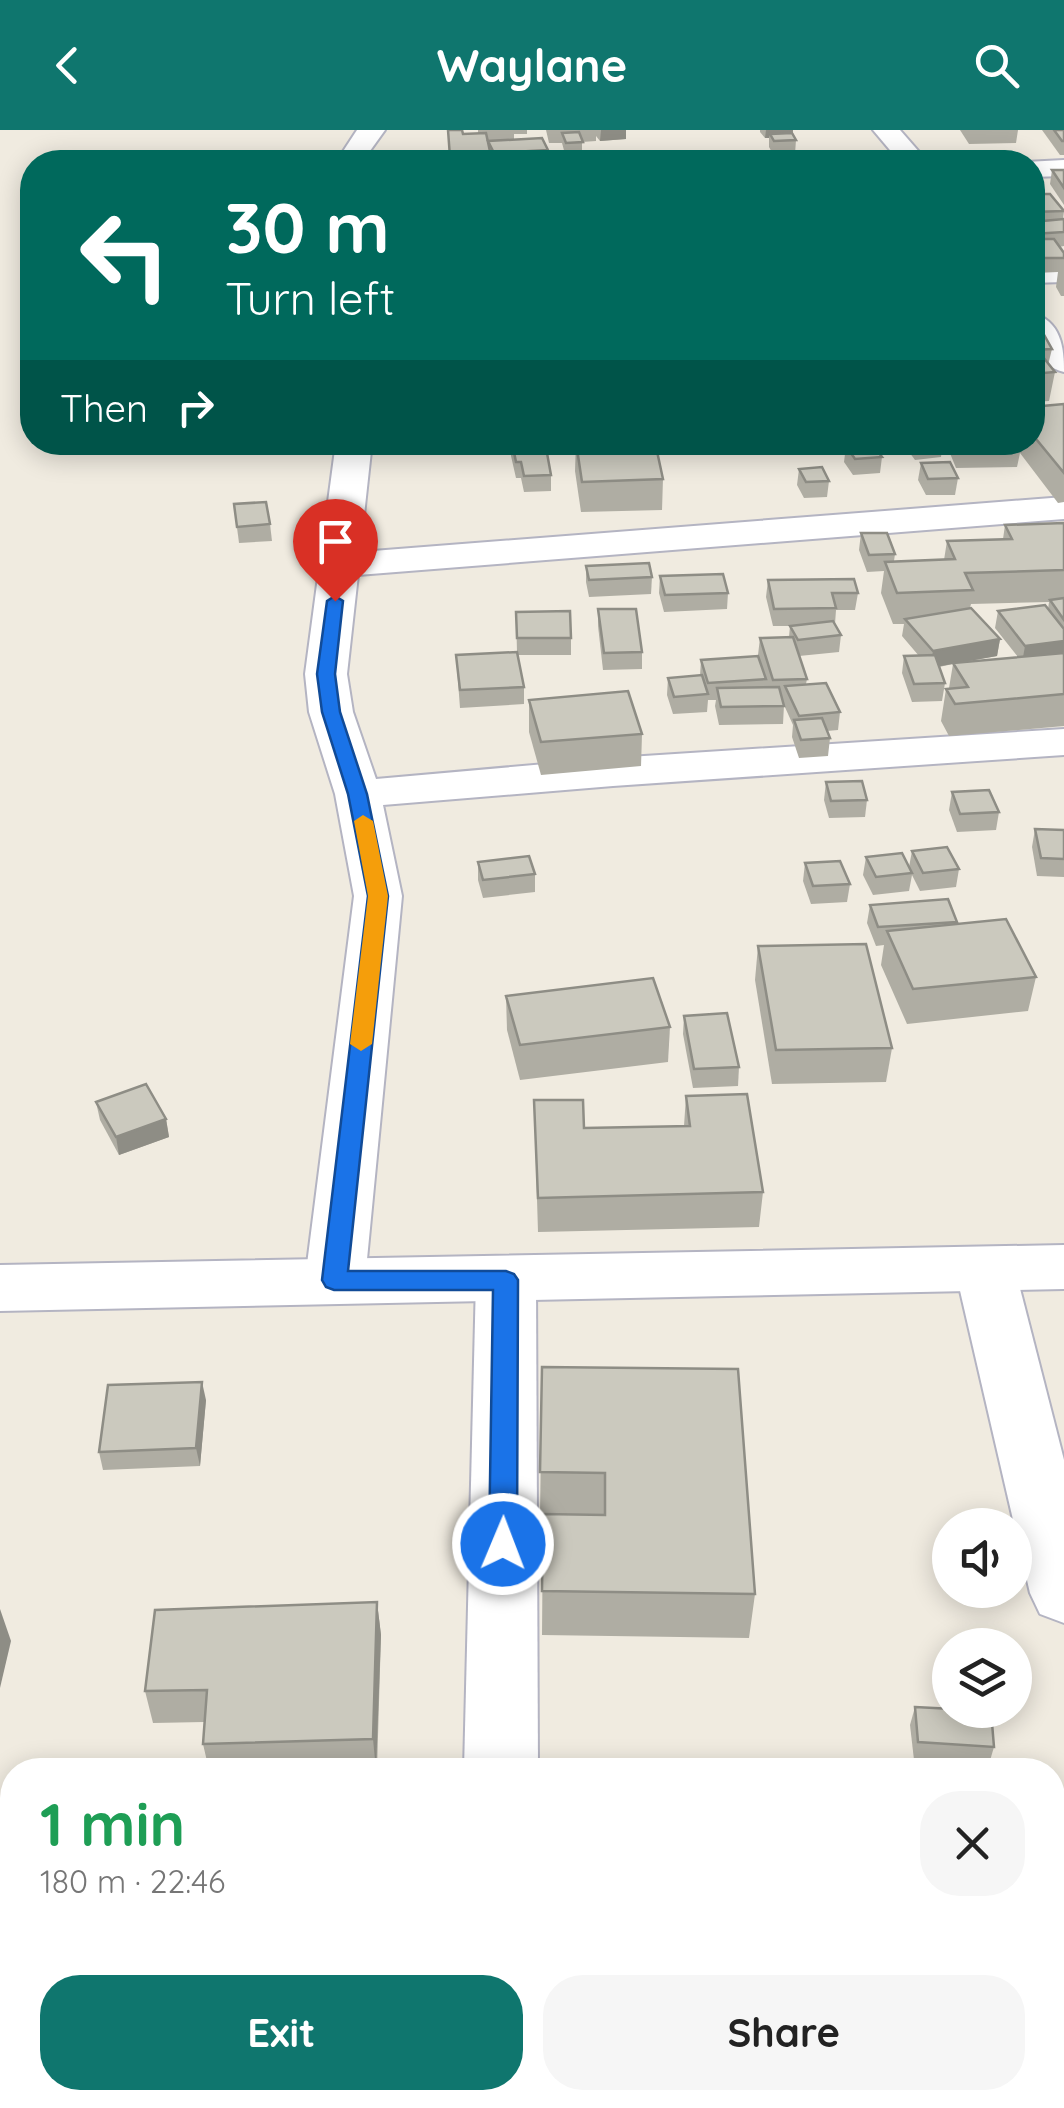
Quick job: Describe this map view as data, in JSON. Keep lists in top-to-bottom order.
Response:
{
  "page": {
    "header": "Waylane",
    "turn": ["30 m", "Turn left"],
    "then": "Then",
    "heading": ["1 min", "180 m · 22:46"],
    "buttons": ["Exit", "Share"]
  }
}
